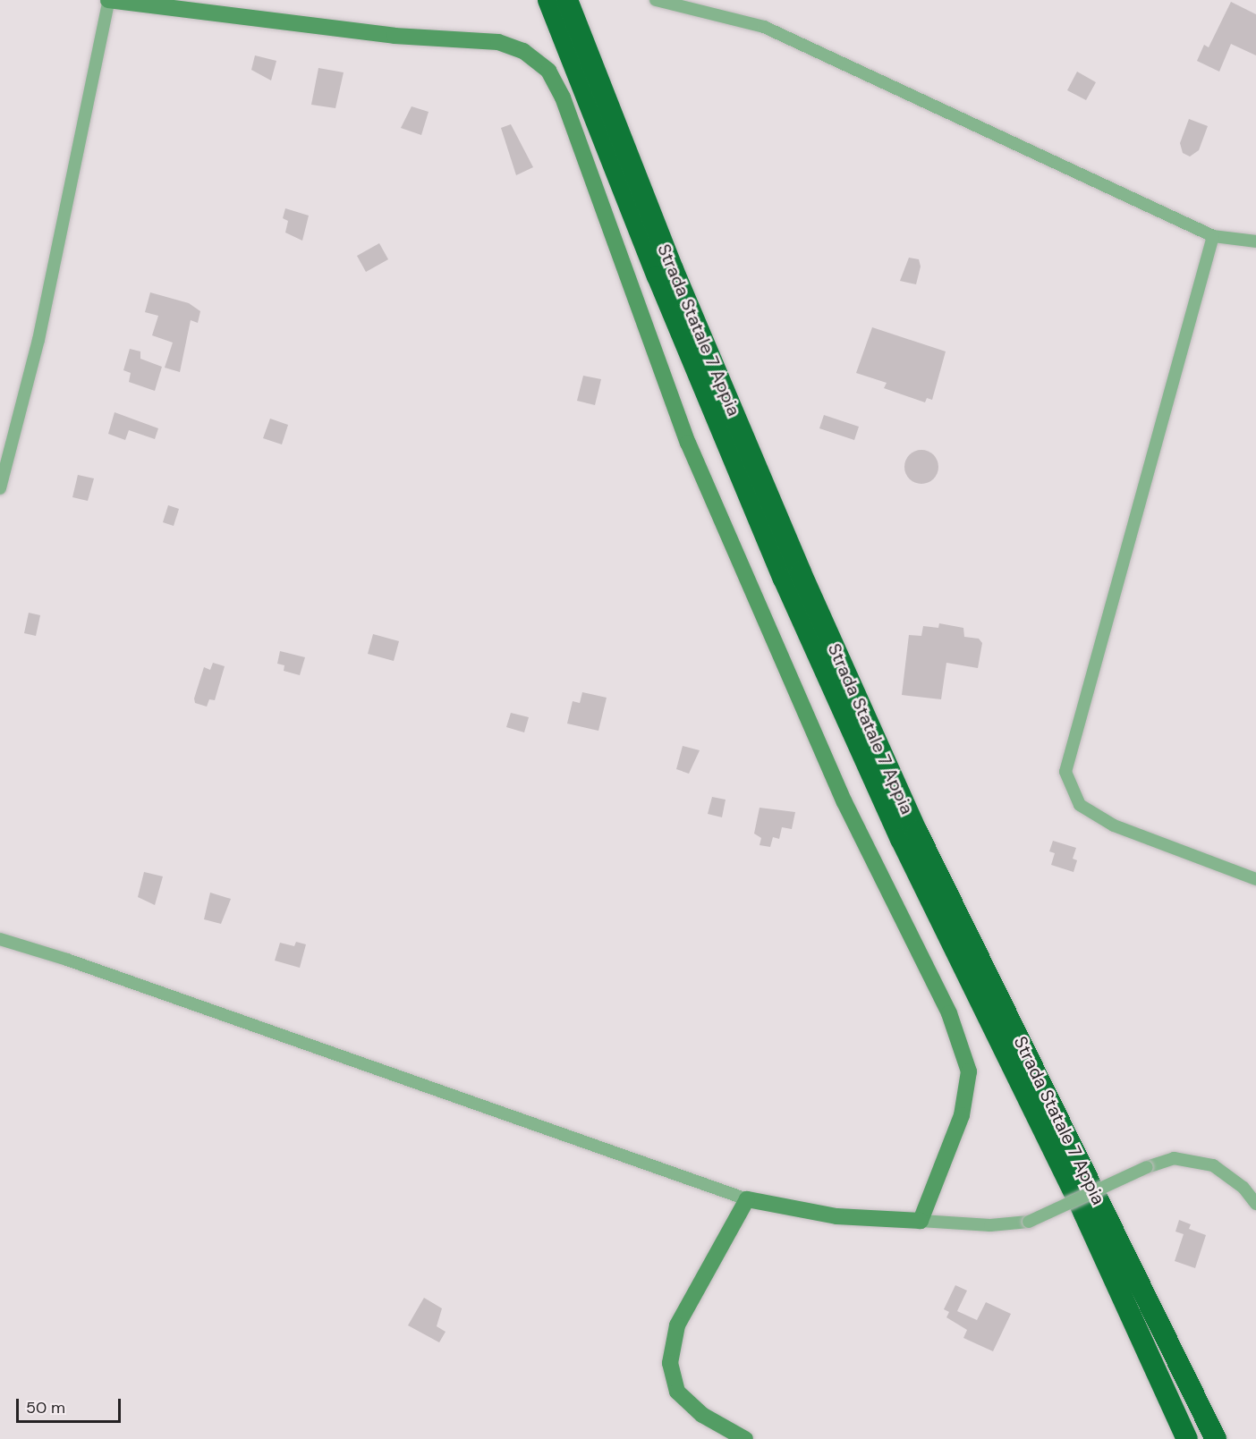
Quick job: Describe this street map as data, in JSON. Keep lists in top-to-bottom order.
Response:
{
  "streets": {
    "highway": ["Strada Statale 7 Appia"]
  },
  "scale_bar": "50 m"
}
